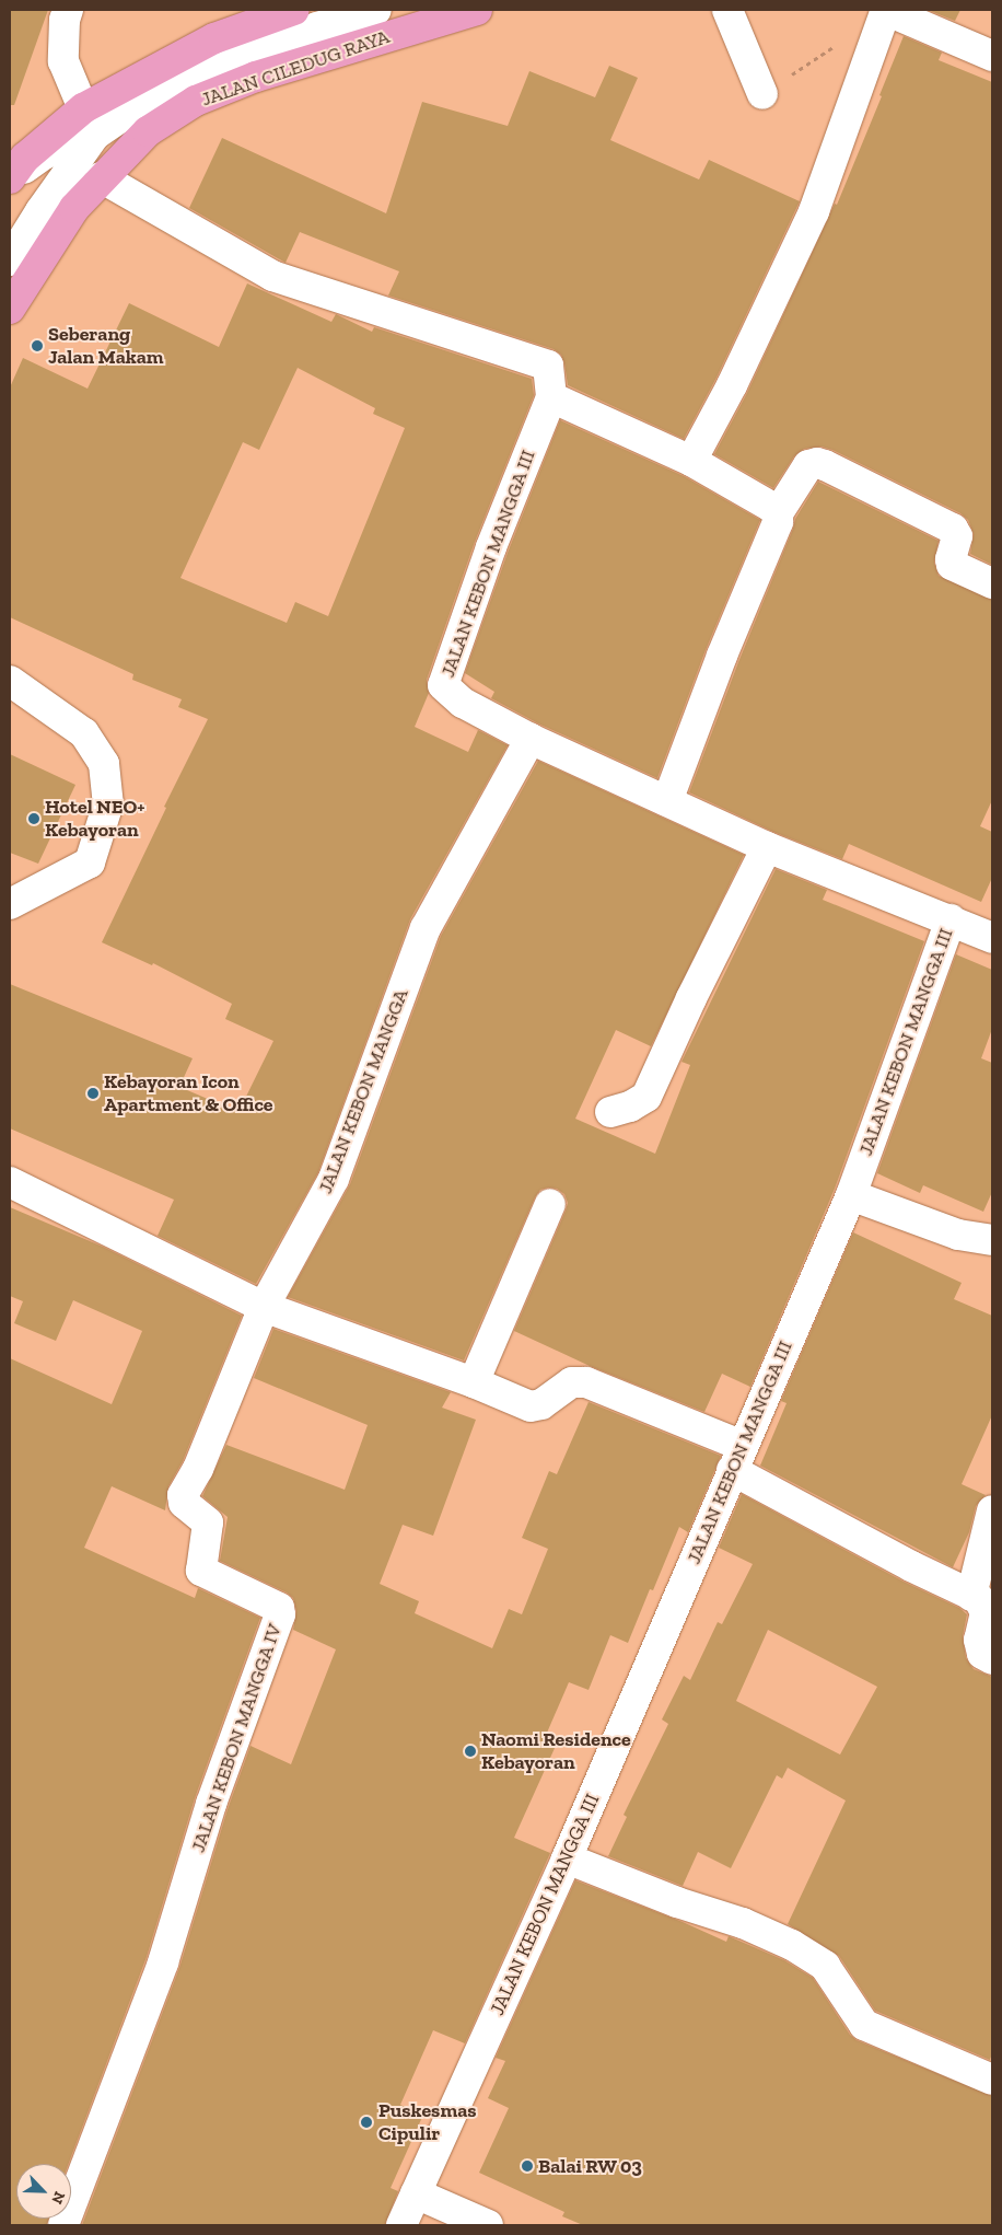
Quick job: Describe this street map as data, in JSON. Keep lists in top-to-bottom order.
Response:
{
  "streets": {
    "main road": ["JALAN CILEDUG RAYA"],
    "street": ["JALAN KEBON MANGGA III", "JALAN KEBON MANGGA", "JALAN KEBON MANGGA IV"]
  },
  "crossings": [
    ["JALAN CILEDUG RAYA", "JALAN KEBON MANGGA III"],
    ["JALAN KEBON MANGGA III", "JALAN KEBON MANGGA"],
    ["JALAN KEBON MANGGA", "JALAN KEBON MANGGA IV"]
  ],
  "places": [
    "Seberang Jalan Makam",
    "Hotel NEO+ Kebayoran",
    "Kebayoran Icon Apartment & Office",
    "Naomi Residence Kebayoran",
    "Puskesmas Cipulir",
    "Balai RW 03"
  ],
  "north": "bottom right"
}
